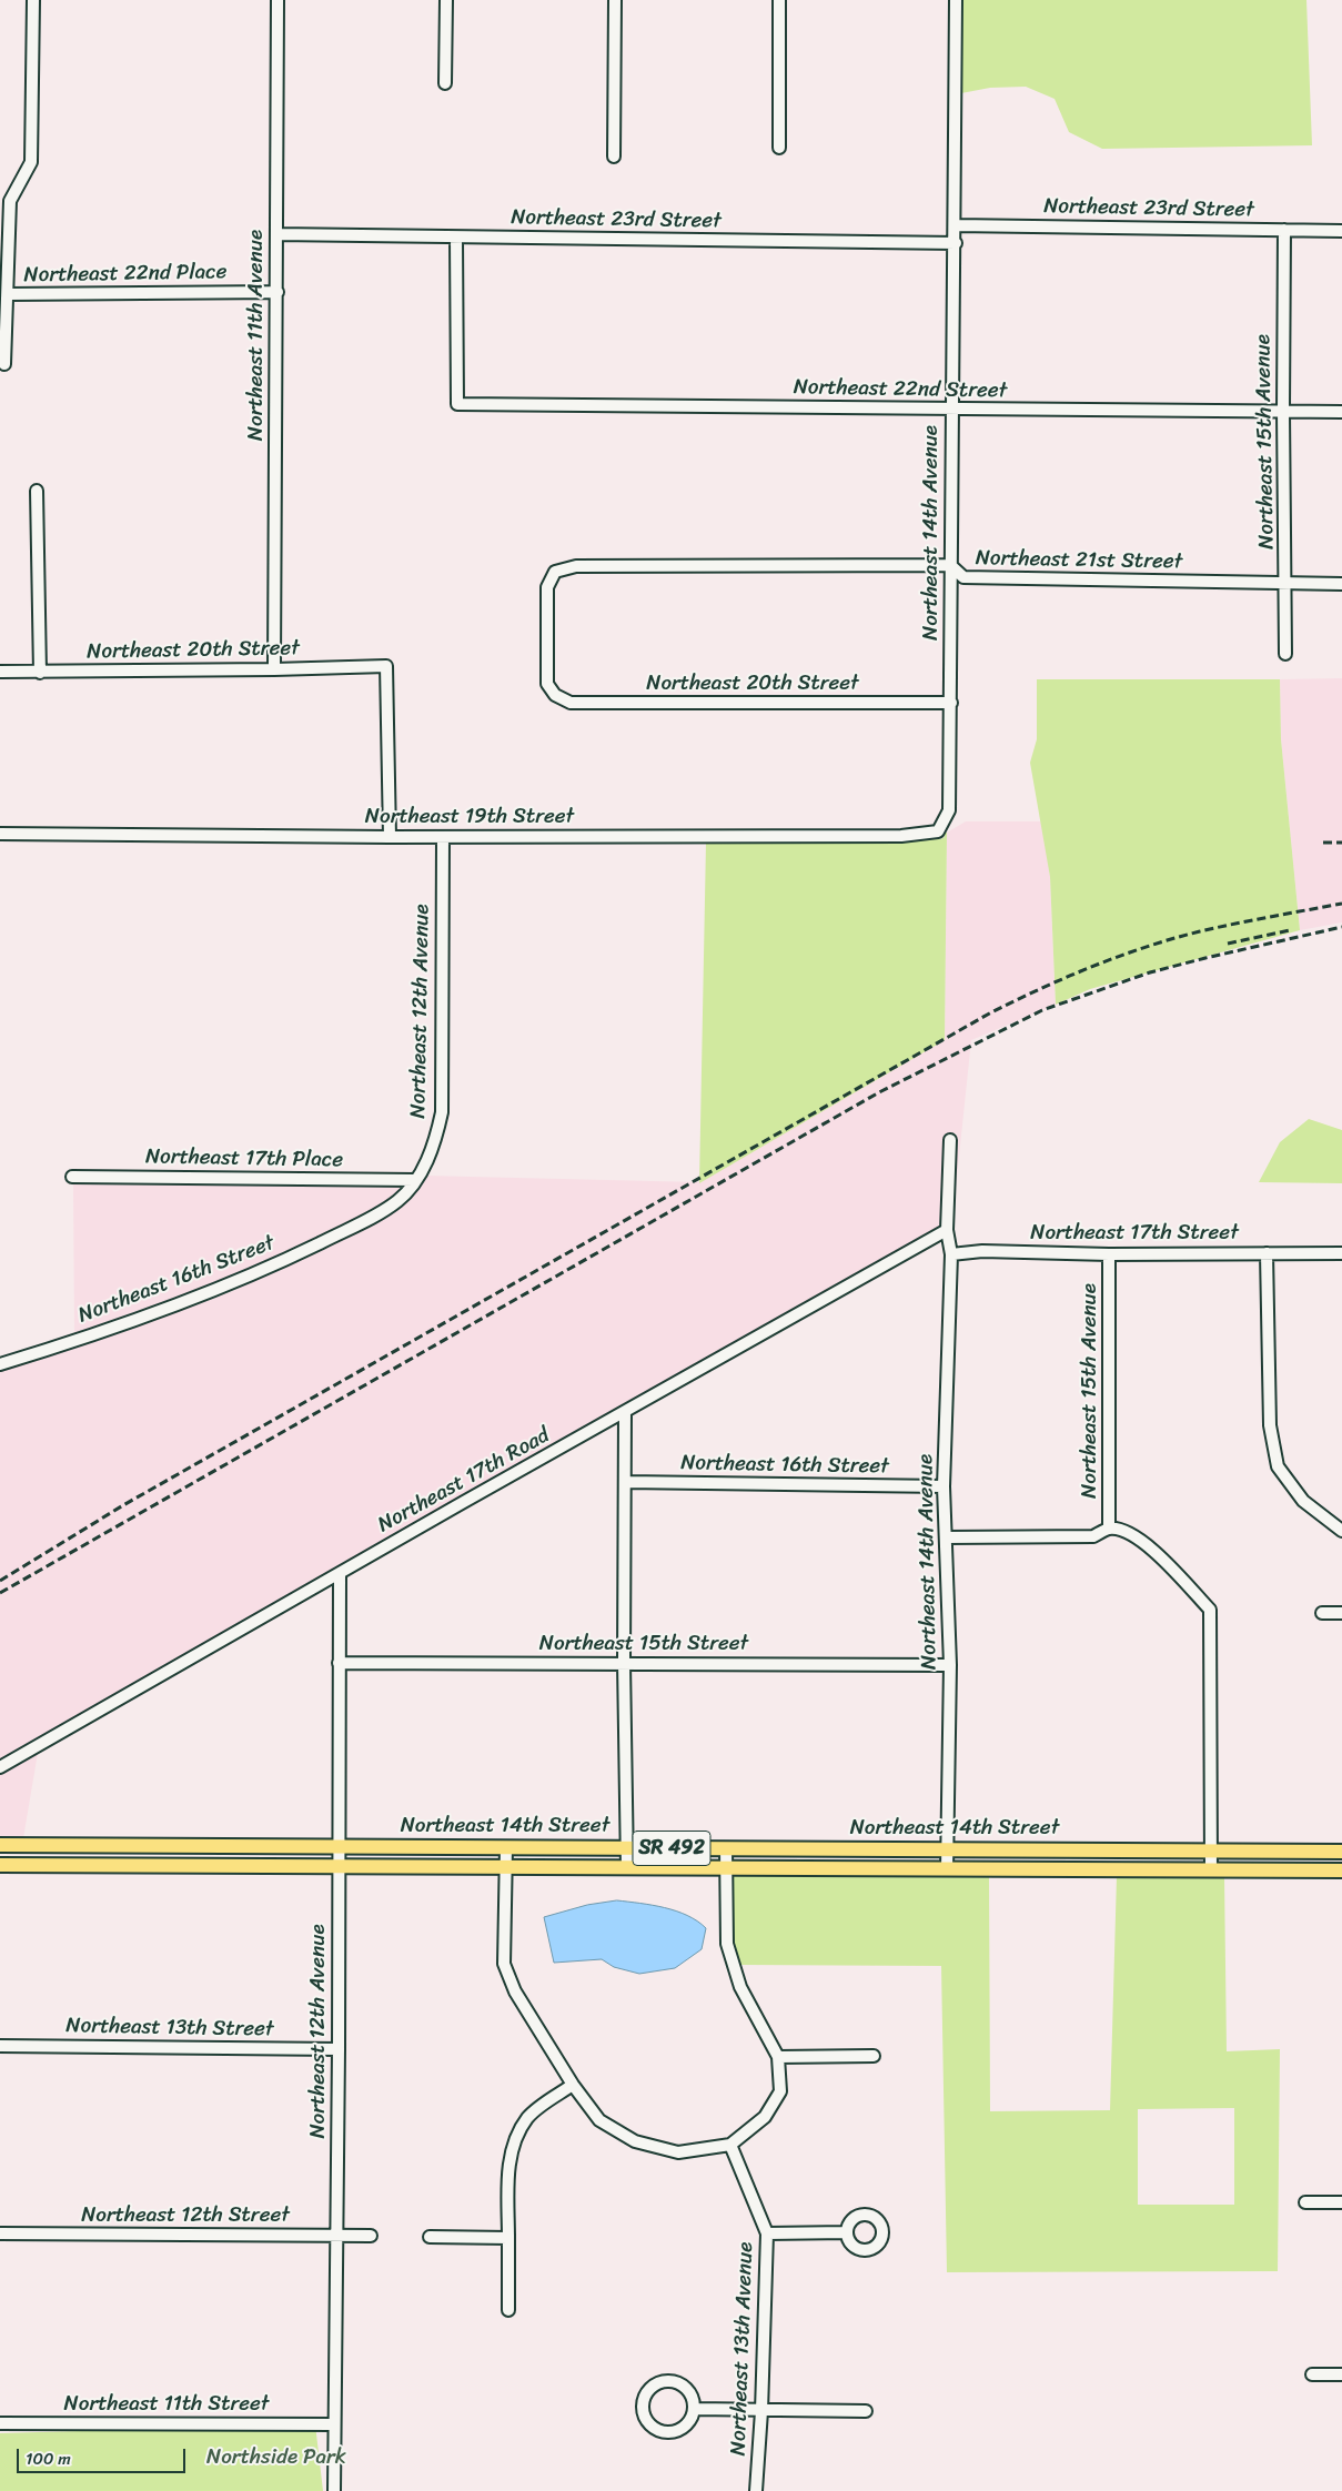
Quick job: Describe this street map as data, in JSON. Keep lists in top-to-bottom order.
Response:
{
  "streets": {
    "main road": ["Northeast 14th Street", "SR 492"],
    "street": [
      "Northeast 23rd Street",
      "Northeast 22nd Place",
      "Northeast 11th Avenue",
      "Northeast 22nd Street",
      "Northeast 15th Avenue",
      "Northeast 14th Avenue",
      "Northeast 21st Street",
      "Northeast 20th Street",
      "Northeast 19th Street",
      "Northeast 12th Avenue",
      "Northeast 17th Place",
      "Northeast 17th Street",
      "Northeast 16th Street",
      "Northeast 17th Road",
      "Northeast 15th Street",
      "Northeast 13th Street",
      "Northeast 12th Street",
      "Northeast 13th Avenue",
      "Northeast 11th Street"
    ]
  },
  "crossings": [
    ["Northeast 23rd Street", "Northeast 11th Avenue"],
    ["Northeast 23rd Street", "Northeast 22nd Street"],
    ["Northeast 23rd Street", "Northeast 15th Avenue"],
    ["Northeast 23rd Street", "Northeast 14th Avenue"],
    ["Northeast 22nd Place", "Northeast 11th Avenue"],
    ["Northeast 11th Avenue", "Northeast 20th Street"],
    ["Northeast 22nd Street", "Northeast 15th Avenue"],
    ["Northeast 22nd Street", "Northeast 14th Avenue"],
    ["Northeast 15th Avenue", "Northeast 21st Street"],
    ["Northeast 15th Avenue", "Northeast 17th Street"],
    ["Northeast 14th Avenue", "Northeast 21st Street"],
    ["Northeast 14th Avenue", "Northeast 20th Street"],
    ["Northeast 14th Avenue", "Northeast 19th Street"],
    ["Northeast 14th Avenue", "Northeast 17th Street"],
    ["Northeast 14th Avenue", "Northeast 16th Street"],
    ["Northeast 14th Avenue", "Northeast 15th Street"],
    ["Northeast 14th Avenue", "Northeast 14th Street"],
    ["Northeast 21st Street", "Northeast 20th Street"],
    ["Northeast 20th Street", "Northeast 19th Street"],
    ["Northeast 19th Street", "Northeast 12th Avenue"],
    ["Northeast 12th Avenue", "Northeast 17th Place"],
    ["Northeast 12th Avenue", "Northeast 16th Street"],
    ["Northeast 12th Avenue", "Northeast 17th Road"],
    ["Northeast 12th Avenue", "Northeast 15th Street"],
    ["Northeast 12th Avenue", "Northeast 14th Street"],
    ["Northeast 12th Avenue", "Northeast 13th Street"],
    ["Northeast 12th Avenue", "Northeast 12th Street"],
    ["Northeast 12th Avenue", "Northeast 11th Street"],
    ["Northeast 17th Place", "Northeast 16th Street"]
  ],
  "parks": ["Northside Park"],
  "scale_bar": "100 m"
}
